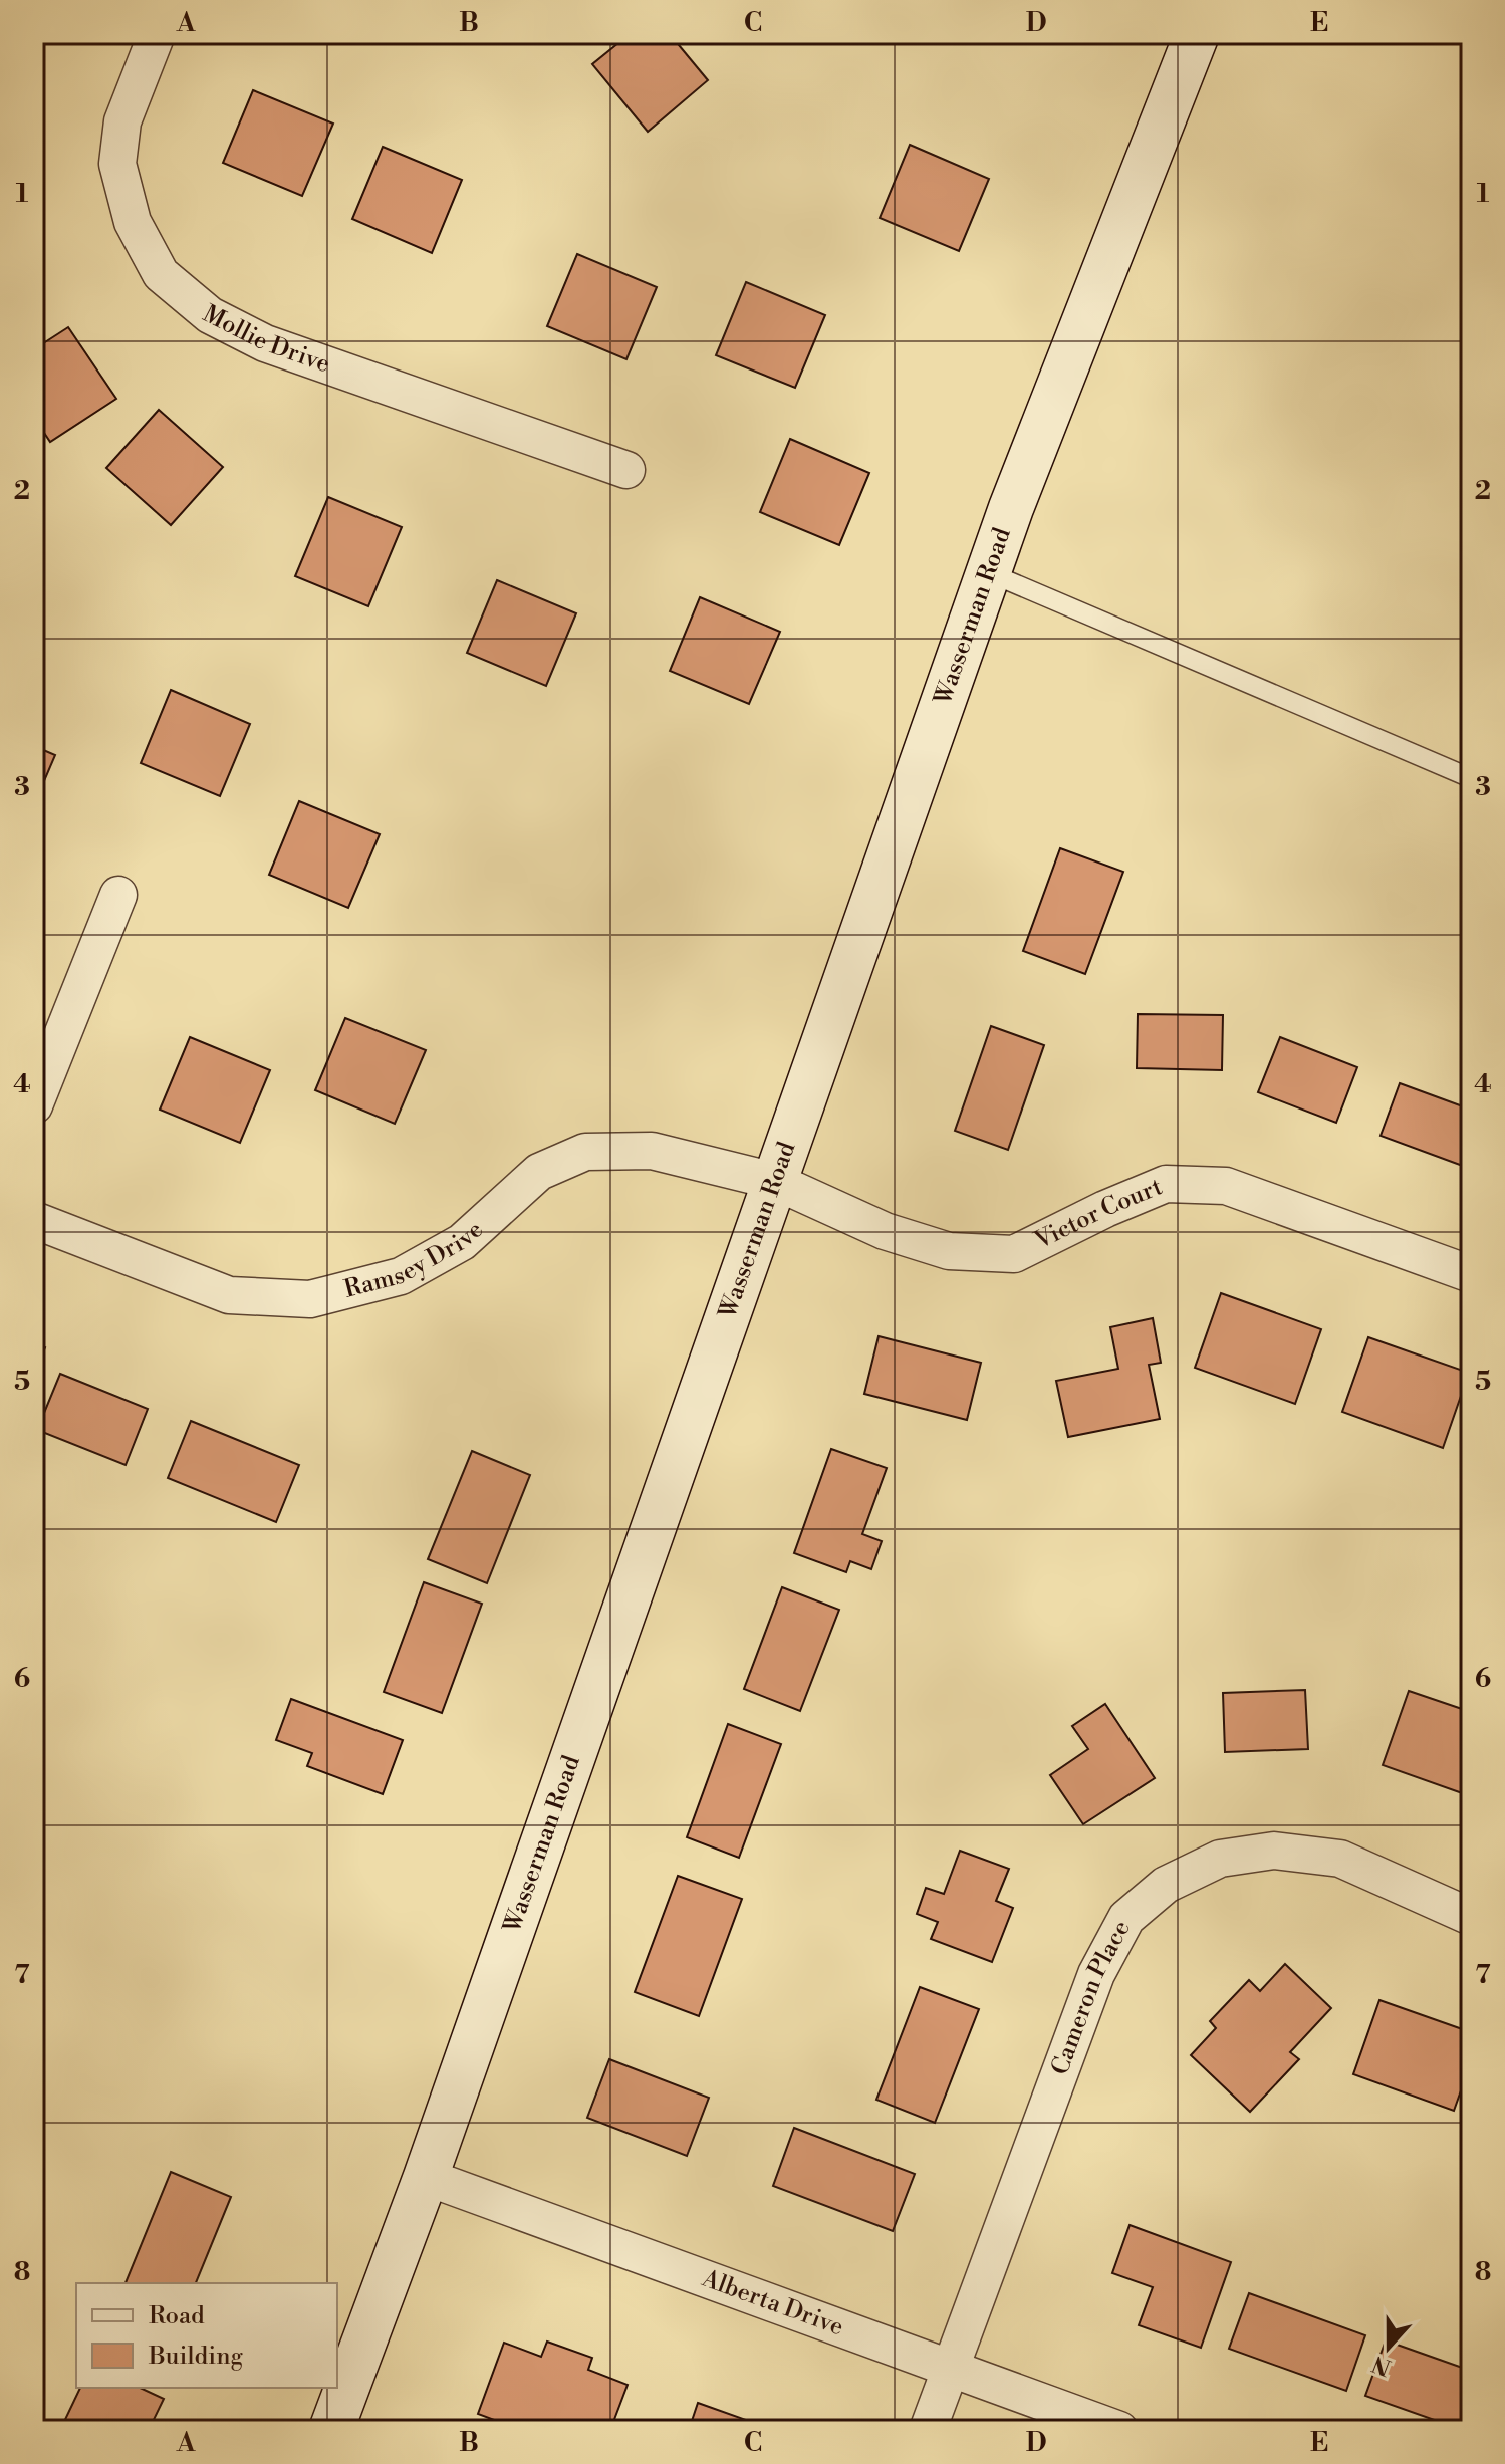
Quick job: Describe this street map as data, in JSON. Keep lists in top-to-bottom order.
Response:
{
  "streets": {
    "street": [
      "Mollie Drive",
      "Wasserman Road",
      "Victor Court",
      "Ramsey Drive",
      "Cameron Place",
      "Alberta Drive"
    ]
  },
  "crossings": [
    ["Wasserman Road", "Victor Court"],
    ["Wasserman Road", "Ramsey Drive"],
    ["Wasserman Road", "Alberta Drive"],
    ["Victor Court", "Ramsey Drive"],
    ["Cameron Place", "Alberta Drive"]
  ],
  "legend": ["Road", "Building"],
  "north": "bottom",
  "grid": {
    "columns": [
      "A",
      "B",
      "C",
      "D",
      "E"
    ],
    "rows": [
      "1",
      "2",
      "3",
      "4",
      "5",
      "6",
      "7",
      "8"
    ]
  }
}
